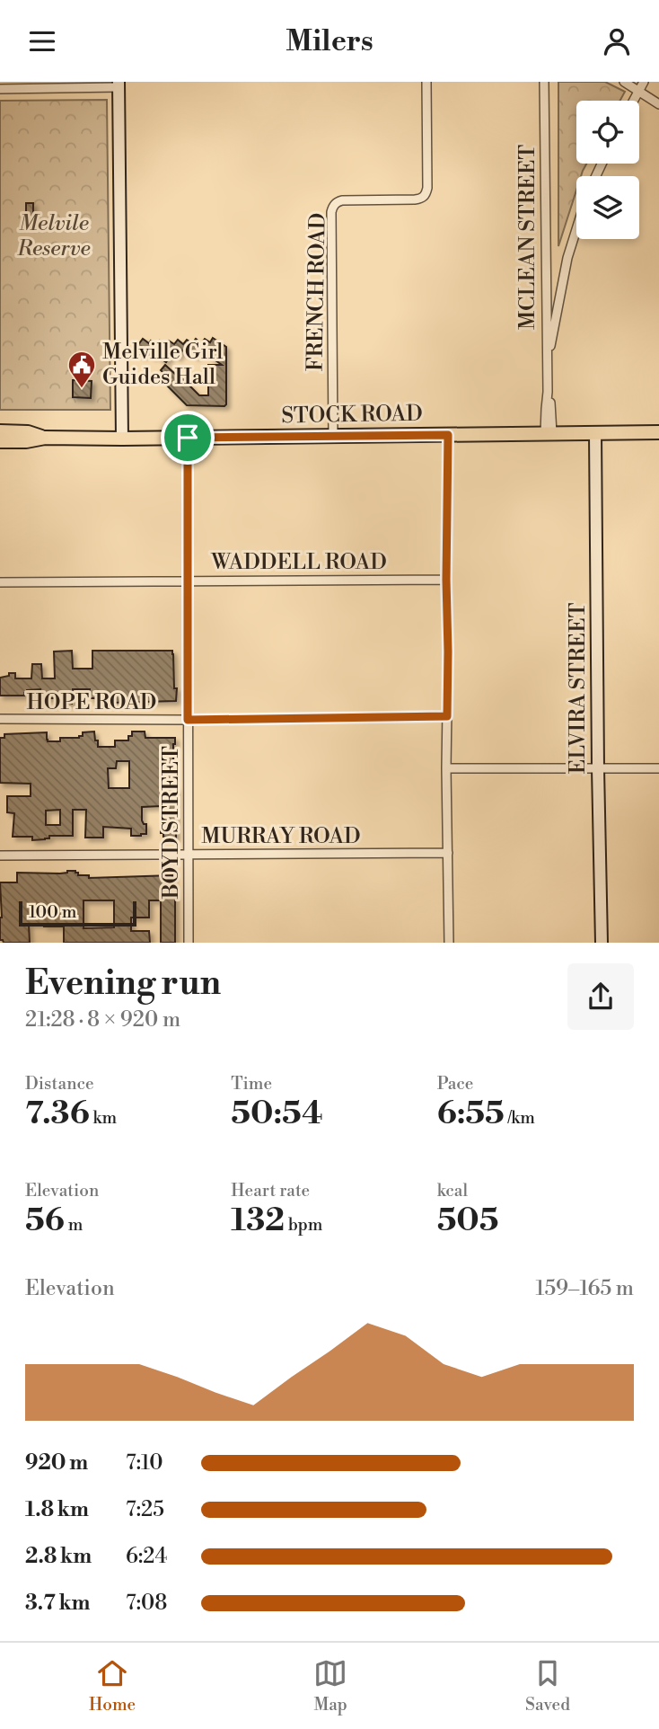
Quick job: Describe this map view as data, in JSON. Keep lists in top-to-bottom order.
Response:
{
  "streets": {
    "main road": ["STOCK ROAD"],
    "street": [
      "MCLEAN STREET",
      "FRENCH ROAD",
      "WADDELL ROAD",
      "ELVIRA STREET",
      "HOPE ROAD",
      "BOYD STREET",
      "MURRAY ROAD"
    ]
  },
  "crossings": [
    ["MCLEAN STREET", "STOCK ROAD"],
    ["FRENCH ROAD", "STOCK ROAD"],
    ["STOCK ROAD", "ELVIRA STREET"],
    ["STOCK ROAD", "BOYD STREET"],
    ["WADDELL ROAD", "BOYD STREET"],
    ["HOPE ROAD", "BOYD STREET"],
    ["BOYD STREET", "MURRAY ROAD"]
  ],
  "parks": ["Melvile Reserve"],
  "places": {
    "public building": ["Melville Girl Guides Hall"]
  },
  "scale_bar": "100 m",
  "page": {
    "header": "Milers",
    "scale": "100 m",
    "heading": ["Evening run", "21:28 · 8 × 920 m"],
    "stats": [
      ["Distance", "7.36 km"],
      ["Time", "50:54"],
      ["Pace", "6:55 /km"],
      ["Elevation", "56 m"],
      ["Heart rate", "132 bpm"],
      ["kcal", "505"]
    ],
    "chart": ["Elevation", "159–165 m"],
    "list": [
      {
        "name": "920 m",
        "note": "7:10"
      },
      {
        "name": "1.8 km",
        "note": "7:25"
      },
      {
        "name": "2.8 km",
        "note": "6:24"
      },
      {
        "name": "3.7 km",
        "note": "7:08"
      }
    ],
    "tabs": ["Home", "Map", "Saved"]
  }
}
